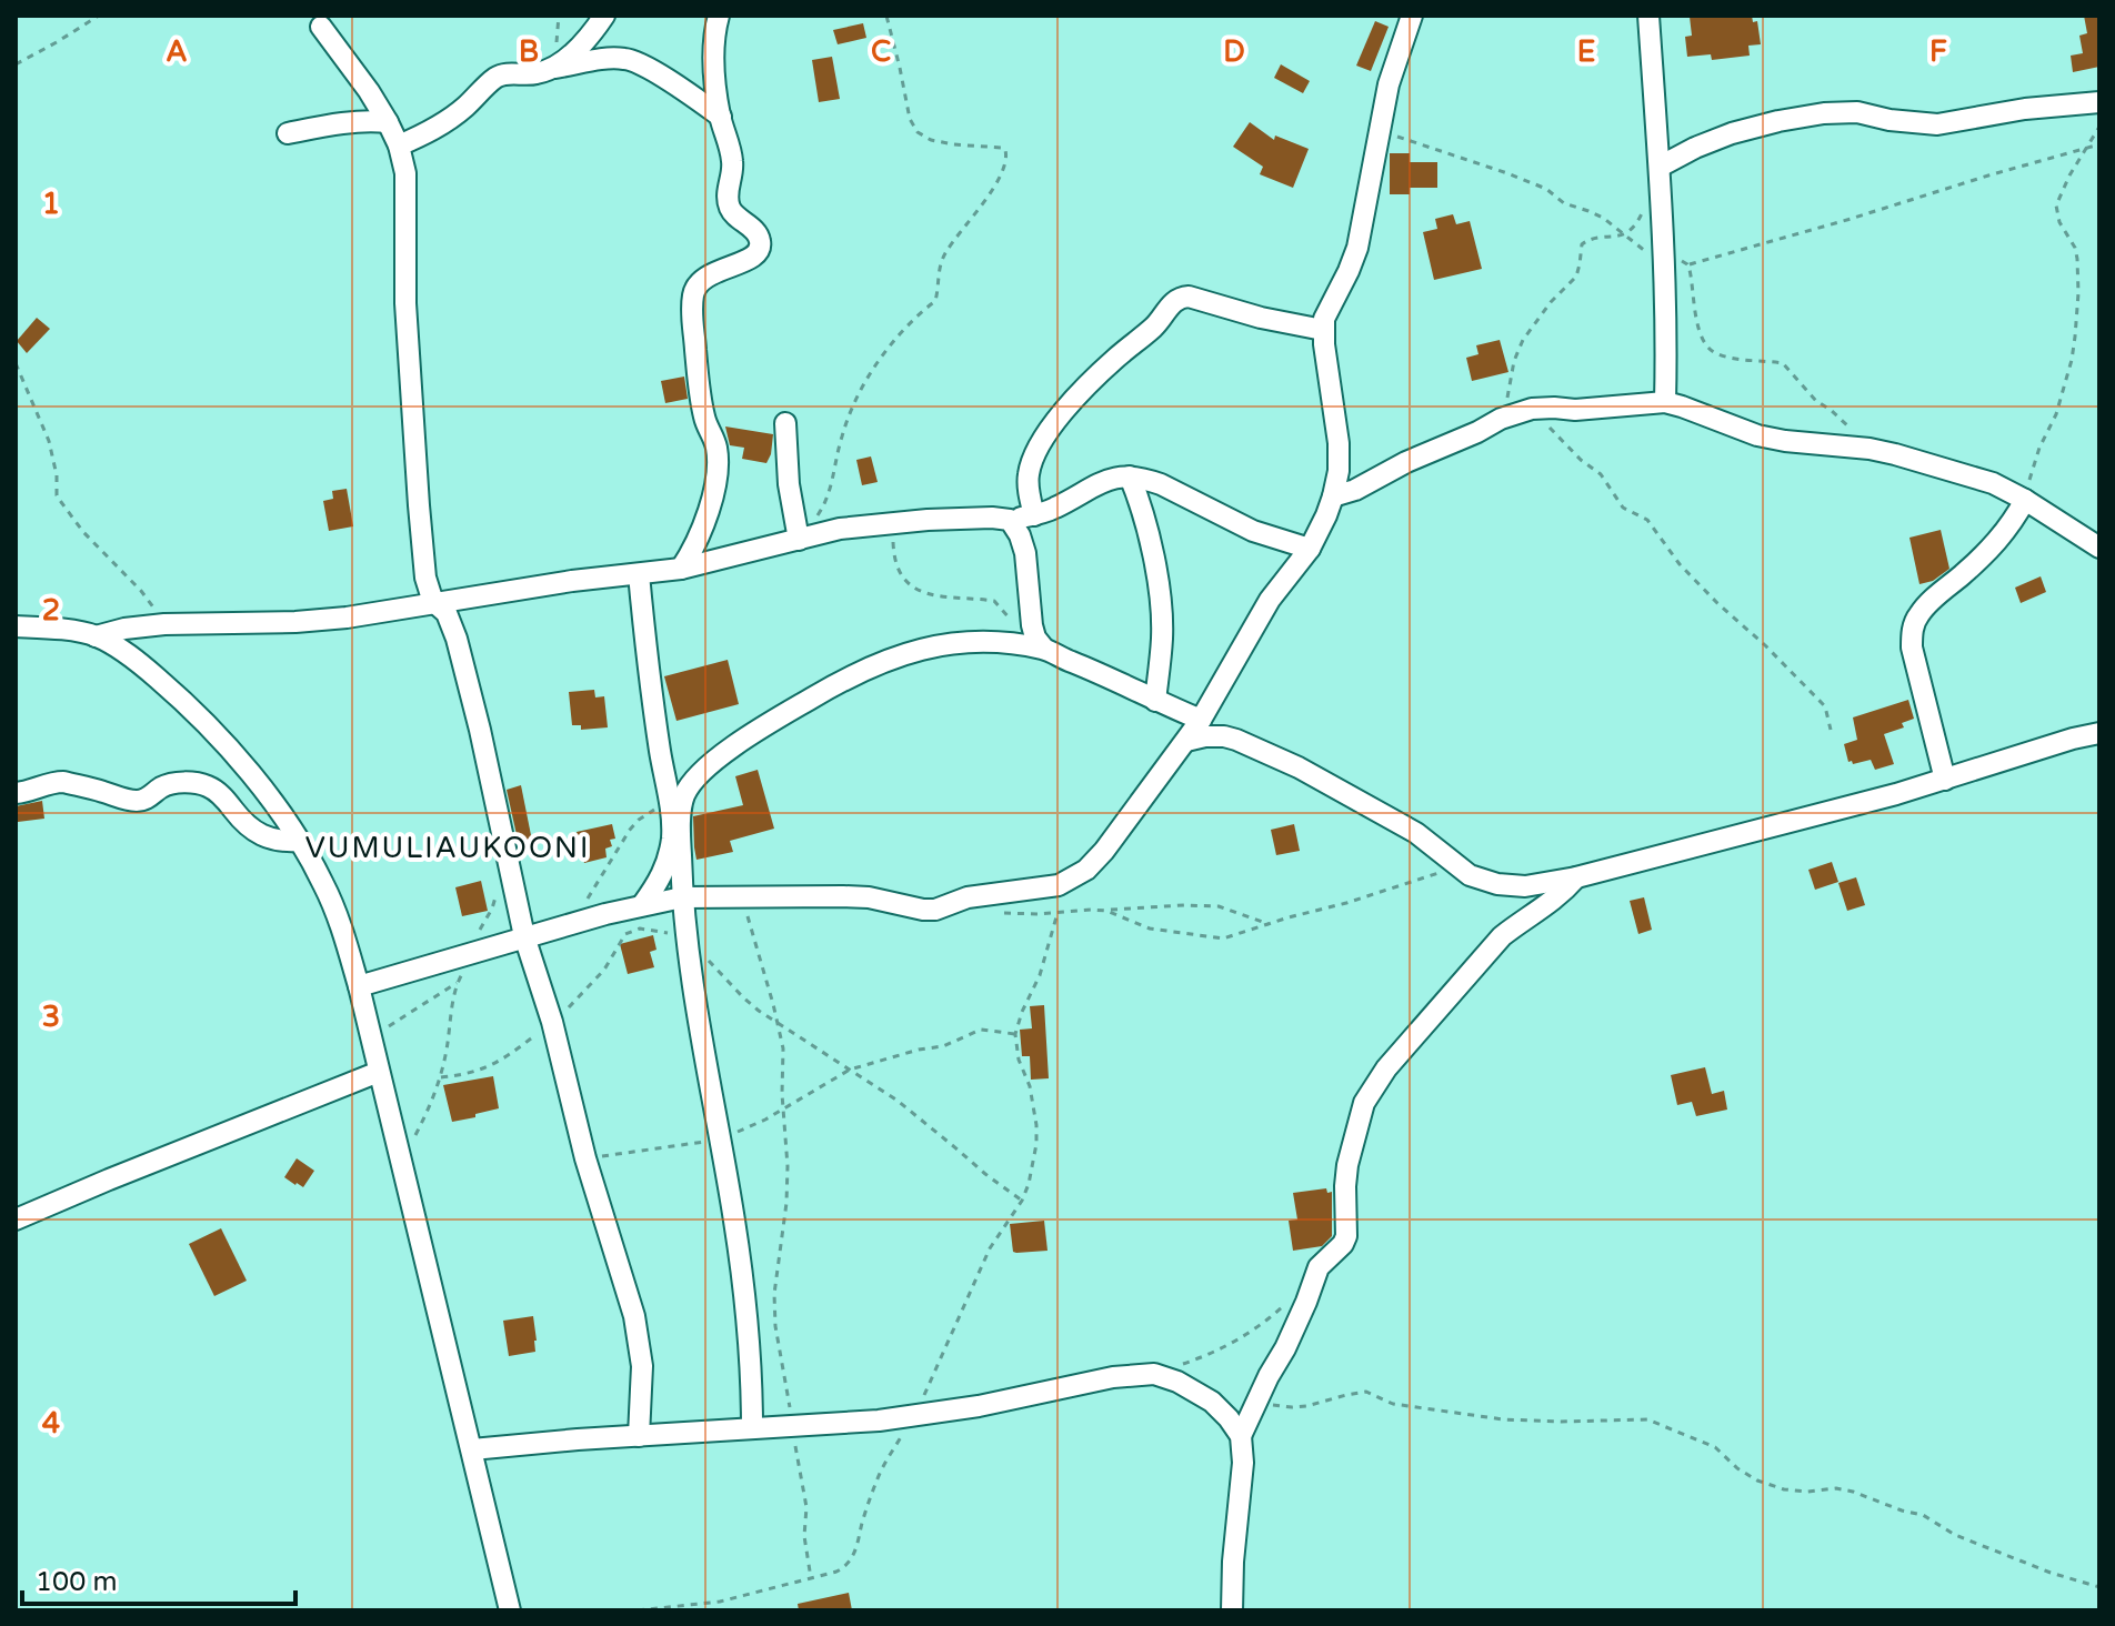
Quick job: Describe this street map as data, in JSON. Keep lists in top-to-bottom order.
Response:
{
  "districts": ["VUMULIAUKOONI"],
  "scale_bar": "100 m",
  "grid": {
    "columns": [
      "A",
      "B",
      "C",
      "D",
      "E",
      "F"
    ],
    "rows": [
      "1",
      "2",
      "3",
      "4"
    ]
  }
}
